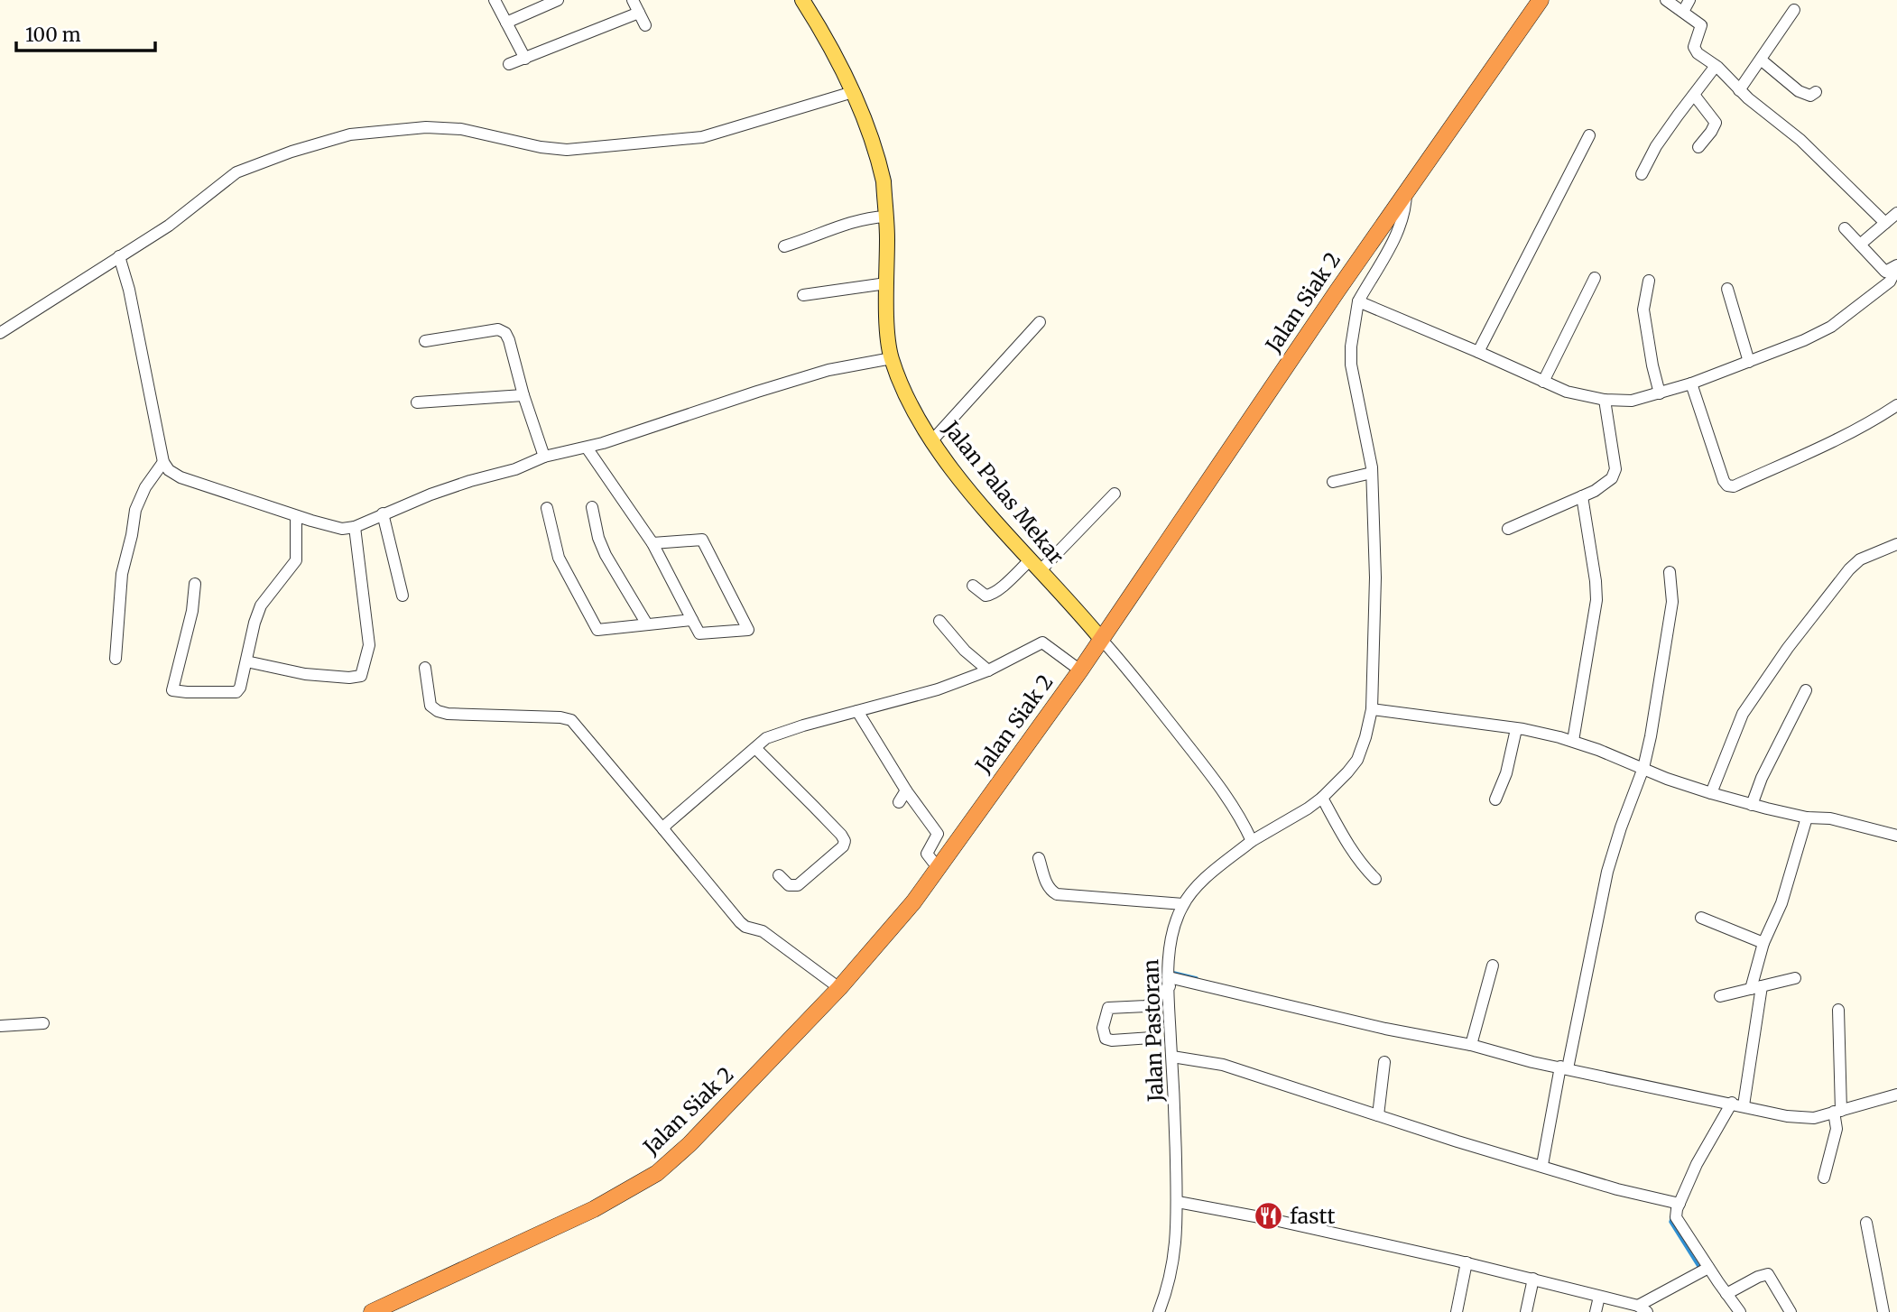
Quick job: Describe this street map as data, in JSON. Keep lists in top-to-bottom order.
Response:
{
  "streets": {
    "highway": ["Jalan Siak 2"],
    "main road": ["Jalan Palas Mekar"],
    "street": ["Jalan Pastoran"]
  },
  "crossings": [
    ["Jalan Siak 2", "Jalan Palas Mekar"]
  ],
  "places": {
    "restaurant": ["fastt"]
  },
  "scale_bar": "100 m"
}
